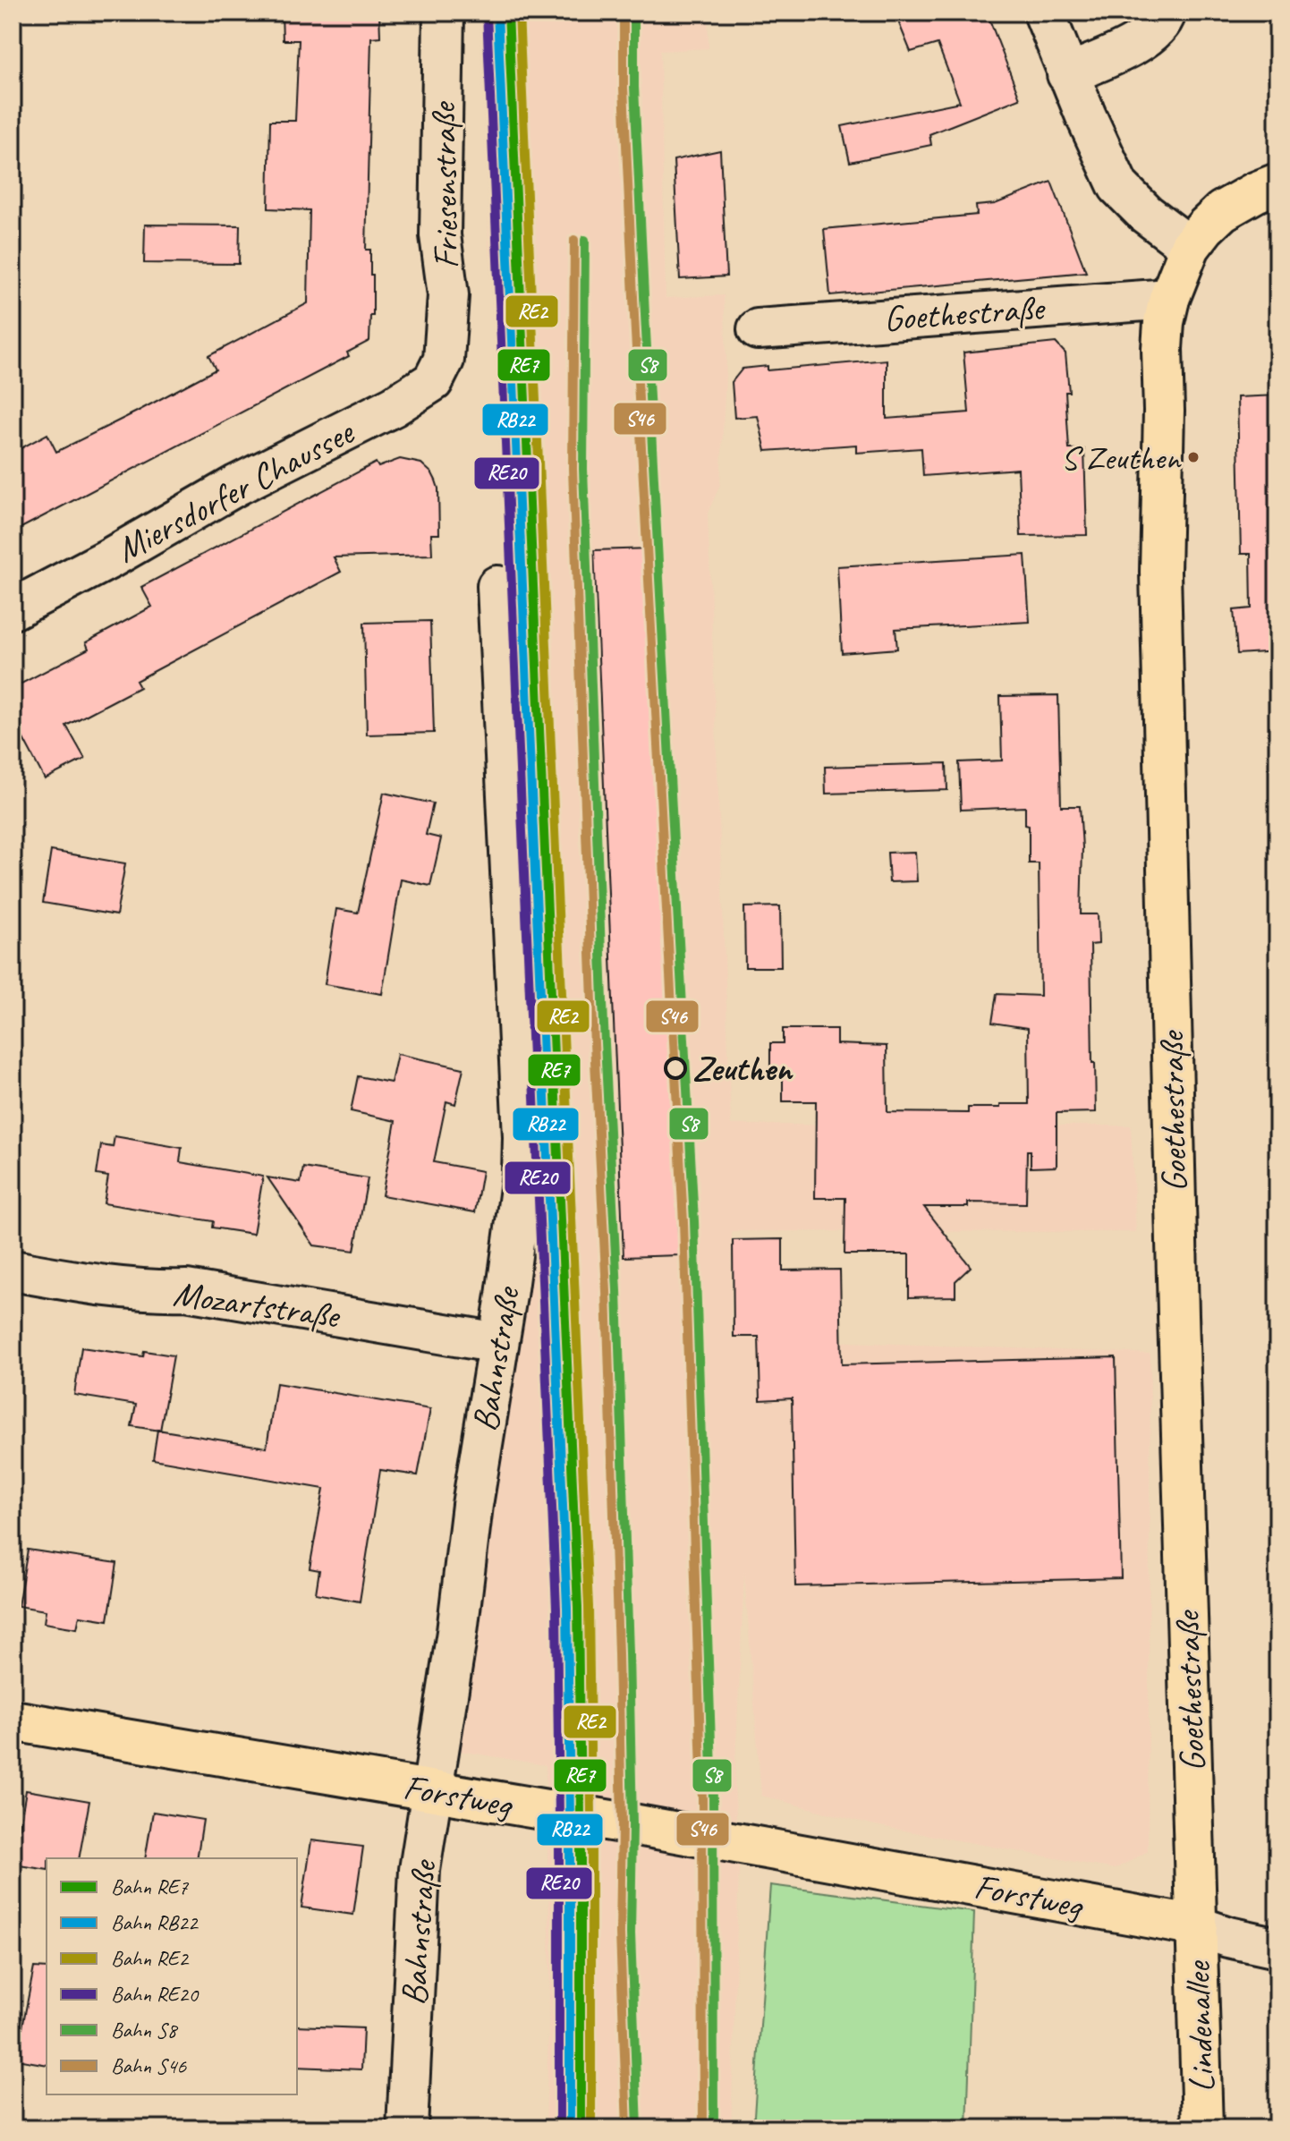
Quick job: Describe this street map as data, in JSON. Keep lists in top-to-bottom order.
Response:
{
  "streets": {
    "main road": ["Goethestraße", "Forstweg", "Lindenallee"],
    "street": [
      "Friesenstraße",
      "Miersdorfer Chaussee",
      "Mozartstraße",
      "Bahnstraße"
    ]
  },
  "crossings": [
    ["Friesenstraße", "Miersdorfer Chaussee"],
    ["Goethestraße", "Forstweg"],
    ["Goethestraße", "Lindenallee"],
    ["Mozartstraße", "Bahnstraße"],
    ["Bahnstraße", "Forstweg"],
    ["Forstweg", "Lindenallee"]
  ],
  "places": ["S Zeuthen", "Zeuthen"],
  "lines": [
    "rail line RE7",
    "rail line RE2",
    "rail line S8",
    "rail line S46",
    "rail line RB22",
    "rail line RE20"
  ],
  "legend": [
    "Bahn RE7",
    "Bahn RB22",
    "Bahn RE2",
    "Bahn RE20",
    "Bahn S8",
    "Bahn S46"
  ]
}
